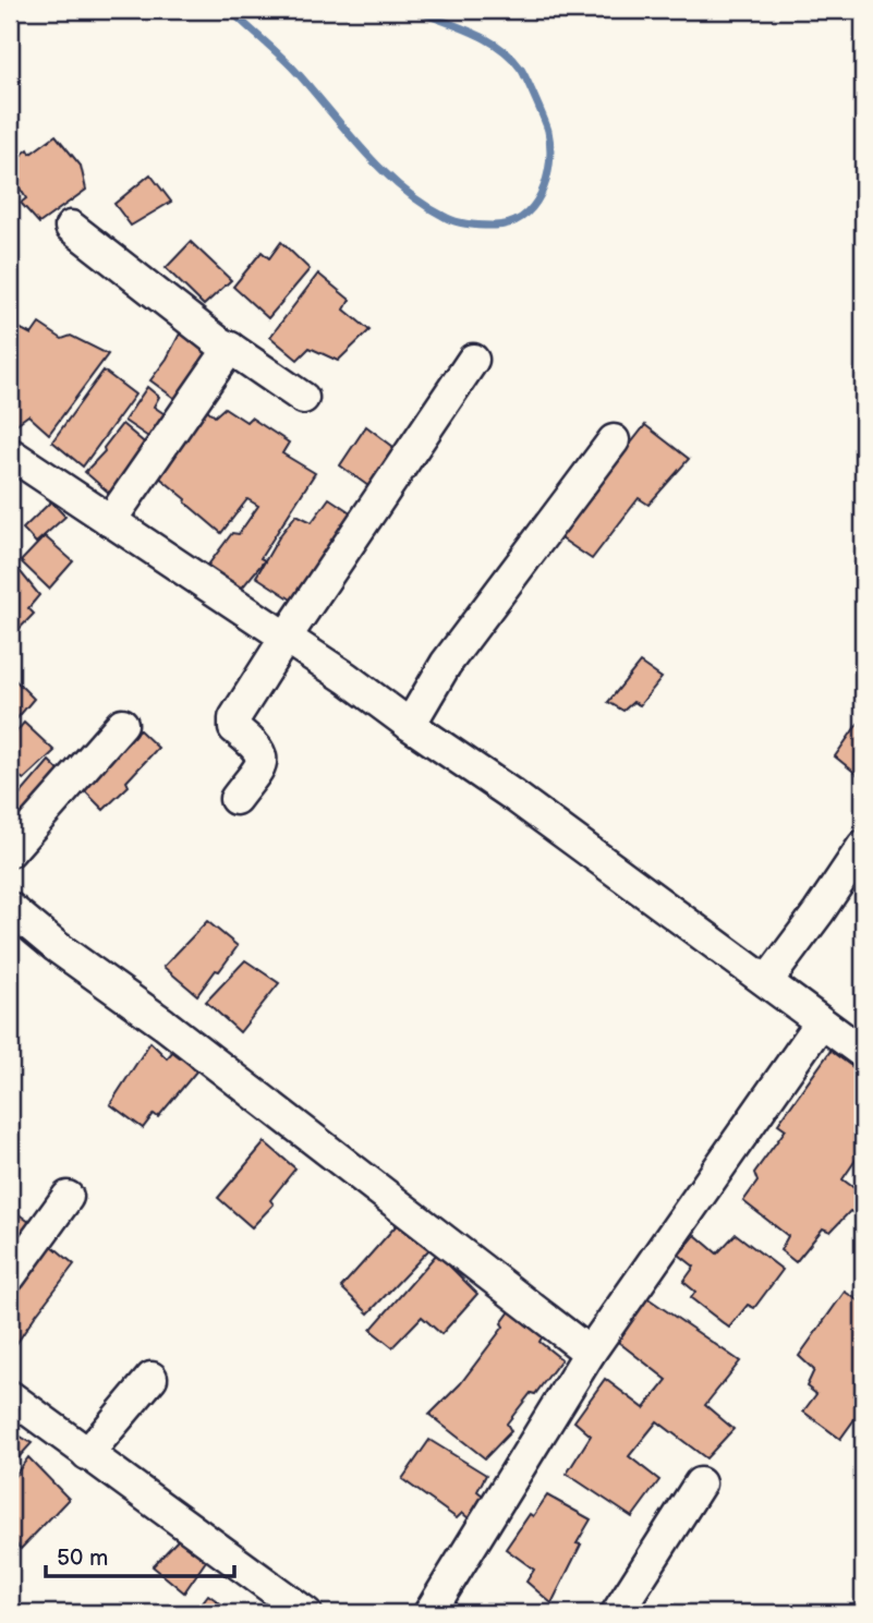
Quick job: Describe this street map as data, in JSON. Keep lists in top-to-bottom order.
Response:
{
  "scale_bar": "50 m"
}
